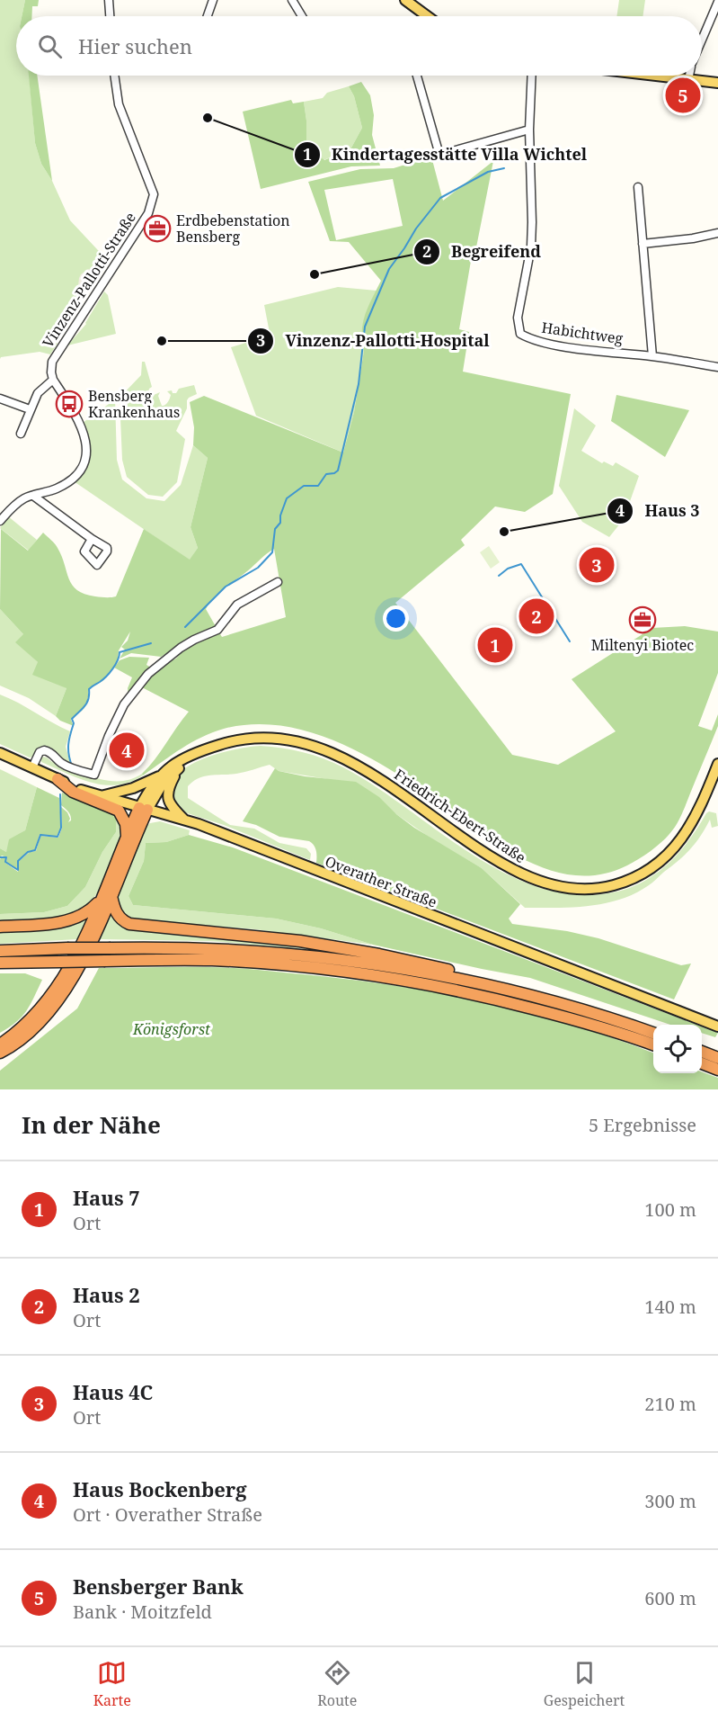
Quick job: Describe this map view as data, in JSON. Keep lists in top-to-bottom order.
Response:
{
  "streets": {
    "main road": ["Friedrich-Ebert-Straße", "Overather Straße"],
    "street": ["Vinzenz-Pallotti-Straße", "Habichtweg"]
  },
  "parks": ["Königsforst"],
  "places": {
    "other": [
      "Kindertagesstätte Villa Wichtel",
      "Begreifend",
      "Vinzenz-Pallotti-Hospital",
      "Haus 3"
    ],
    "office": ["Erdbebenstation Bensberg", "Miltenyi Biotec"],
    "bus stop": ["Bensberg Krankenhaus"]
  },
  "page": {
    "search": "Hier suchen",
    "pins": [
      "5",
      "3",
      "2",
      "1",
      "4"
    ],
    "heading": ["In der Nähe", "5 Ergebnisse"],
    "list": [
      {
        "mark": "1",
        "name": "Haus 7",
        "note": "Ort",
        "value": "100 m"
      },
      {
        "mark": "2",
        "name": "Haus 2",
        "note": "Ort",
        "value": "140 m"
      },
      {
        "mark": "3",
        "name": "Haus 4C",
        "note": "Ort",
        "value": "210 m"
      },
      {
        "mark": "4",
        "name": "Haus Bockenberg",
        "note": "Ort · Overather Straße",
        "value": "300 m"
      },
      {
        "mark": "5",
        "name": "Bensberger Bank",
        "note": "Bank · Moitzfeld",
        "value": "600 m"
      }
    ],
    "nav": ["Karte", "Route", "Gespeichert"]
  }
}
